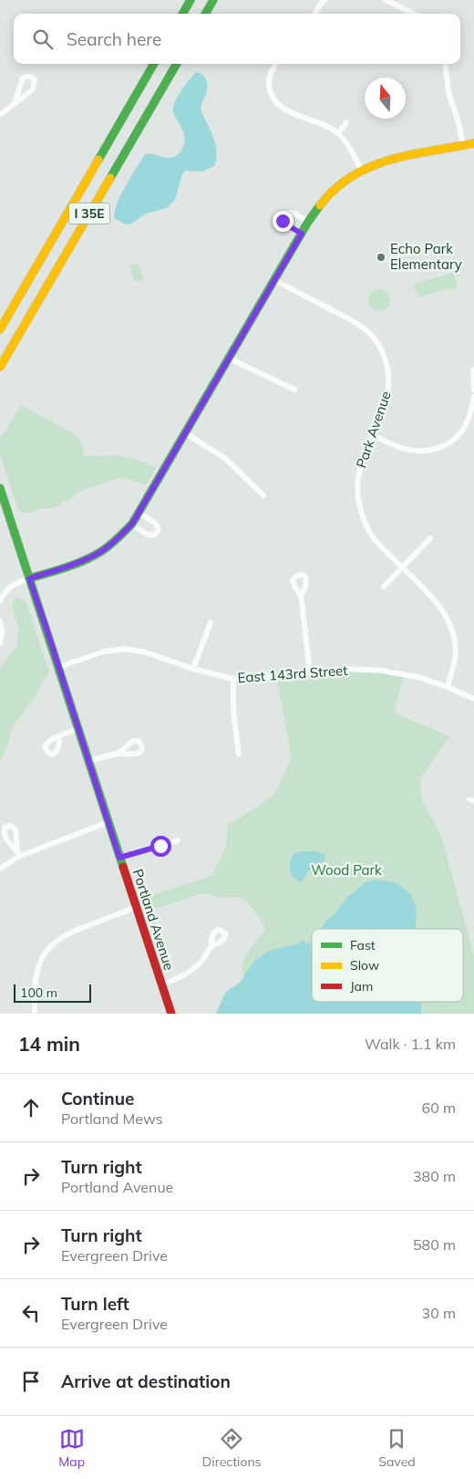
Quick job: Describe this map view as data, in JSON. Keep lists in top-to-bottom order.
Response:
{
  "streets": {
    "main road": ["I 35E", "Portland Avenue"],
    "street": ["Park Avenue", "East 143rd Street"]
  },
  "crossings": [
    ["Park Avenue", "East 143rd Street"],
    ["East 143rd Street", "Portland Avenue"]
  ],
  "parks": ["Wood Park"],
  "places": ["Echo Park Elementary"],
  "legend": ["Fast", "Slow", "Jam"],
  "scale_bar": "100 m",
  "north": "top",
  "page": {
    "search": "Search here",
    "scale": "100 m",
    "heading": ["14 min", "Walk · 1.1 km"],
    "list": [
      ["Continue", "Portland Mews", "60 m"],
      ["Turn right", "Portland Avenue", "380 m"],
      ["Turn right", "Evergreen Drive", "580 m"],
      ["Turn left", "Evergreen Drive", "30 m"],
      "Arrive at destination"
    ],
    "nav": ["Map", "Directions", "Saved"]
  }
}
